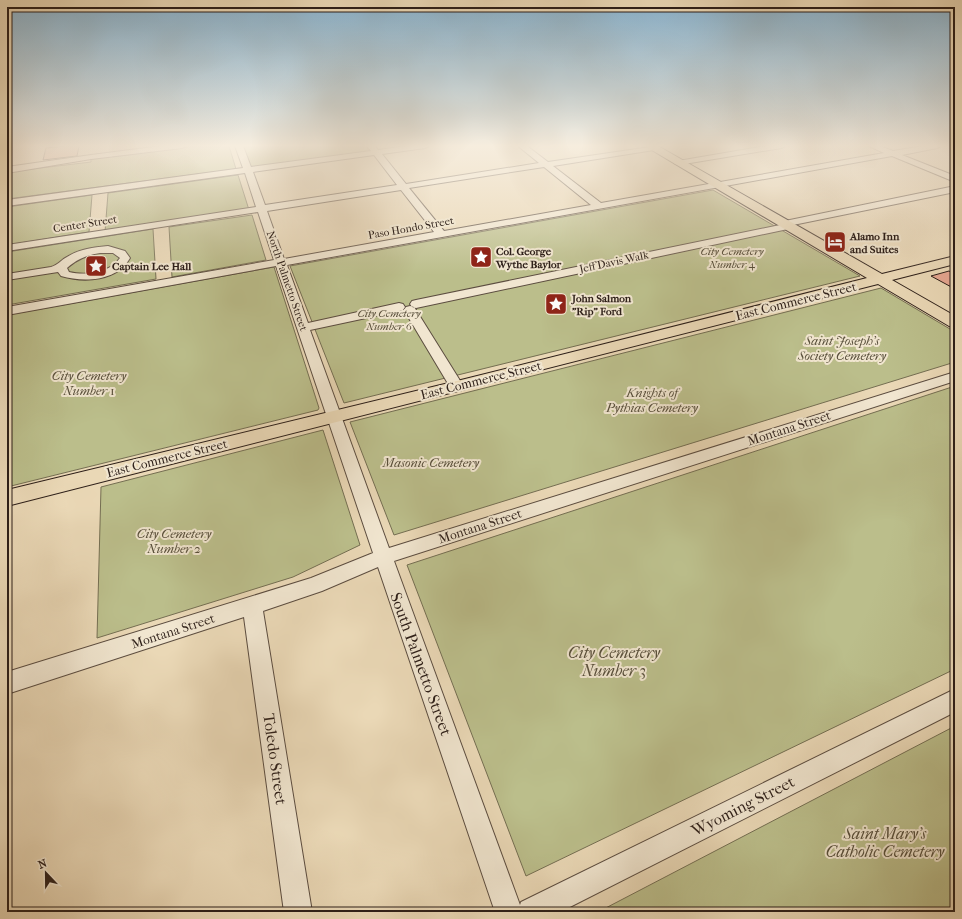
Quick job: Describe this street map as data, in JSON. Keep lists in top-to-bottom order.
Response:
{
  "streets": {
    "main road": ["East Commerce Street"],
    "street": [
      "Center Street",
      "Paso Hondo Street",
      "Jeff Davis Walk",
      "North Palmetto Street",
      "Montana Street",
      "South Palmetto Street",
      "Toledo Street",
      "Wyoming Street"
    ]
  },
  "crossings": [
    ["Center Street", "North Palmetto Street"],
    ["Paso Hondo Street", "North Palmetto Street"],
    ["Jeff Davis Walk", "North Palmetto Street"],
    ["North Palmetto Street", "East Commerce Street"],
    ["North Palmetto Street", "South Palmetto Street"],
    ["East Commerce Street", "South Palmetto Street"],
    ["Montana Street", "South Palmetto Street"],
    ["Montana Street", "Toledo Street"]
  ],
  "parks": [
    "City Cemetery Number 4",
    "City Cemetery Number 6",
    "Saint Joseph's Society Cemetery",
    "City Cemetery Number 1",
    "Knights of Pythias Cemetery",
    "Masonic Cemetery",
    "City Cemetery Number 2",
    "City Cemetery Number 3",
    "Saint Mary's Catholic Cemetery"
  ],
  "places": {
    "hotel": ["Alamo Inn and Suites"],
    "place": ["Col. George Wythe Baylor", "Captain Lee Hall", "John Salmon \"Rip\" Ford"]
  },
  "north": "top"
}
